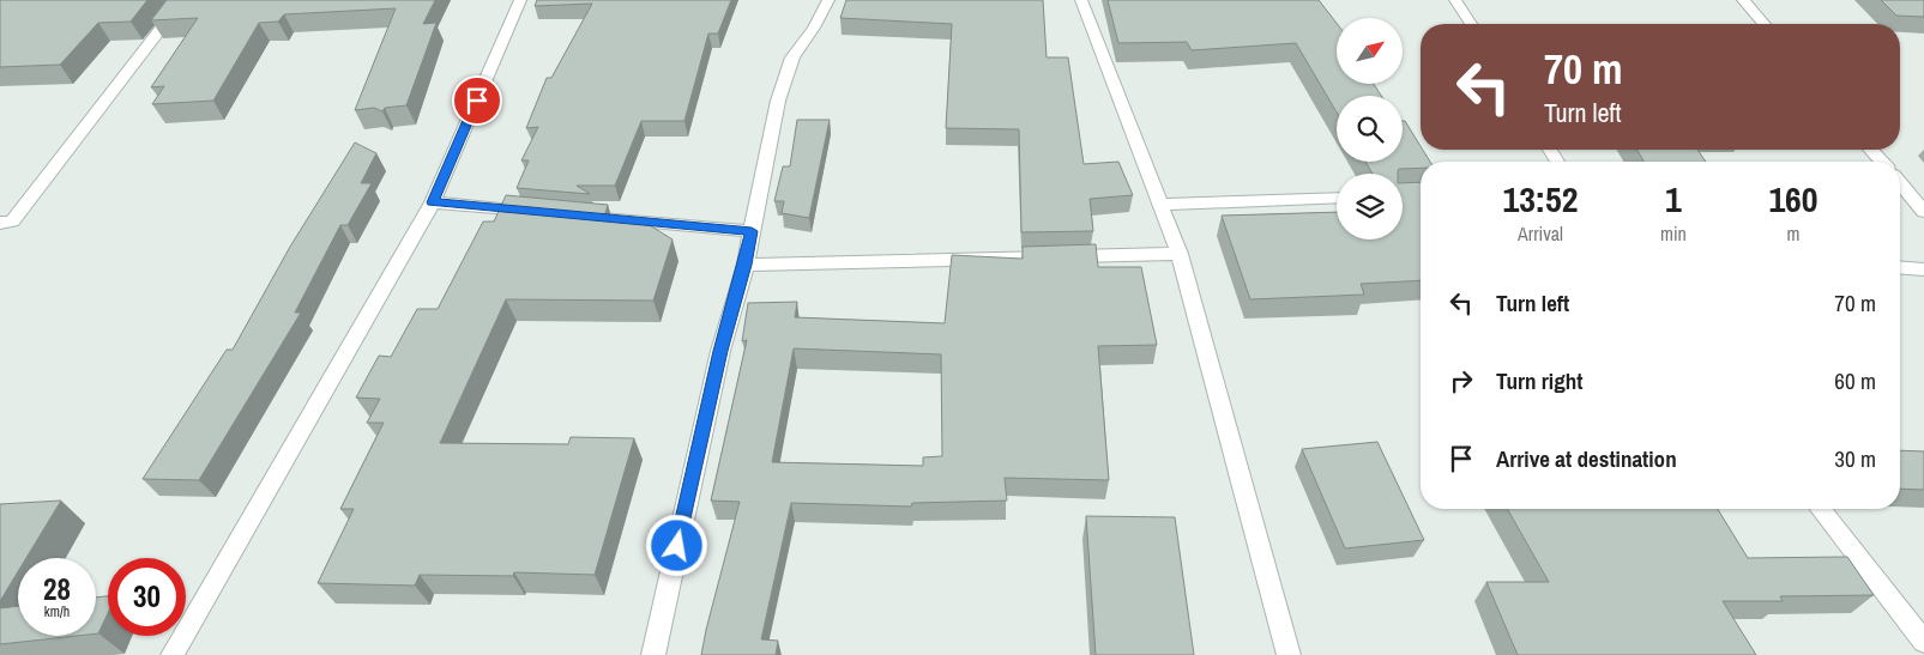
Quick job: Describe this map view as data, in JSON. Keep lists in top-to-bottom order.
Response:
{
  "north": "top right",
  "page": {
    "turn": ["70 m", "Turn left"],
    "eta": [
      "13:52",
      "Arrival",
      "1",
      "min",
      "160",
      "m"
    ],
    "list": [
      {
        "name": "Turn left",
        "value": "70 m"
      },
      {
        "name": "Turn right",
        "value": "60 m"
      },
      {
        "name": "Arrive at destination",
        "value": "30 m"
      }
    ],
    "speed": "28 km/h",
    "limit": "30"
  }
}
